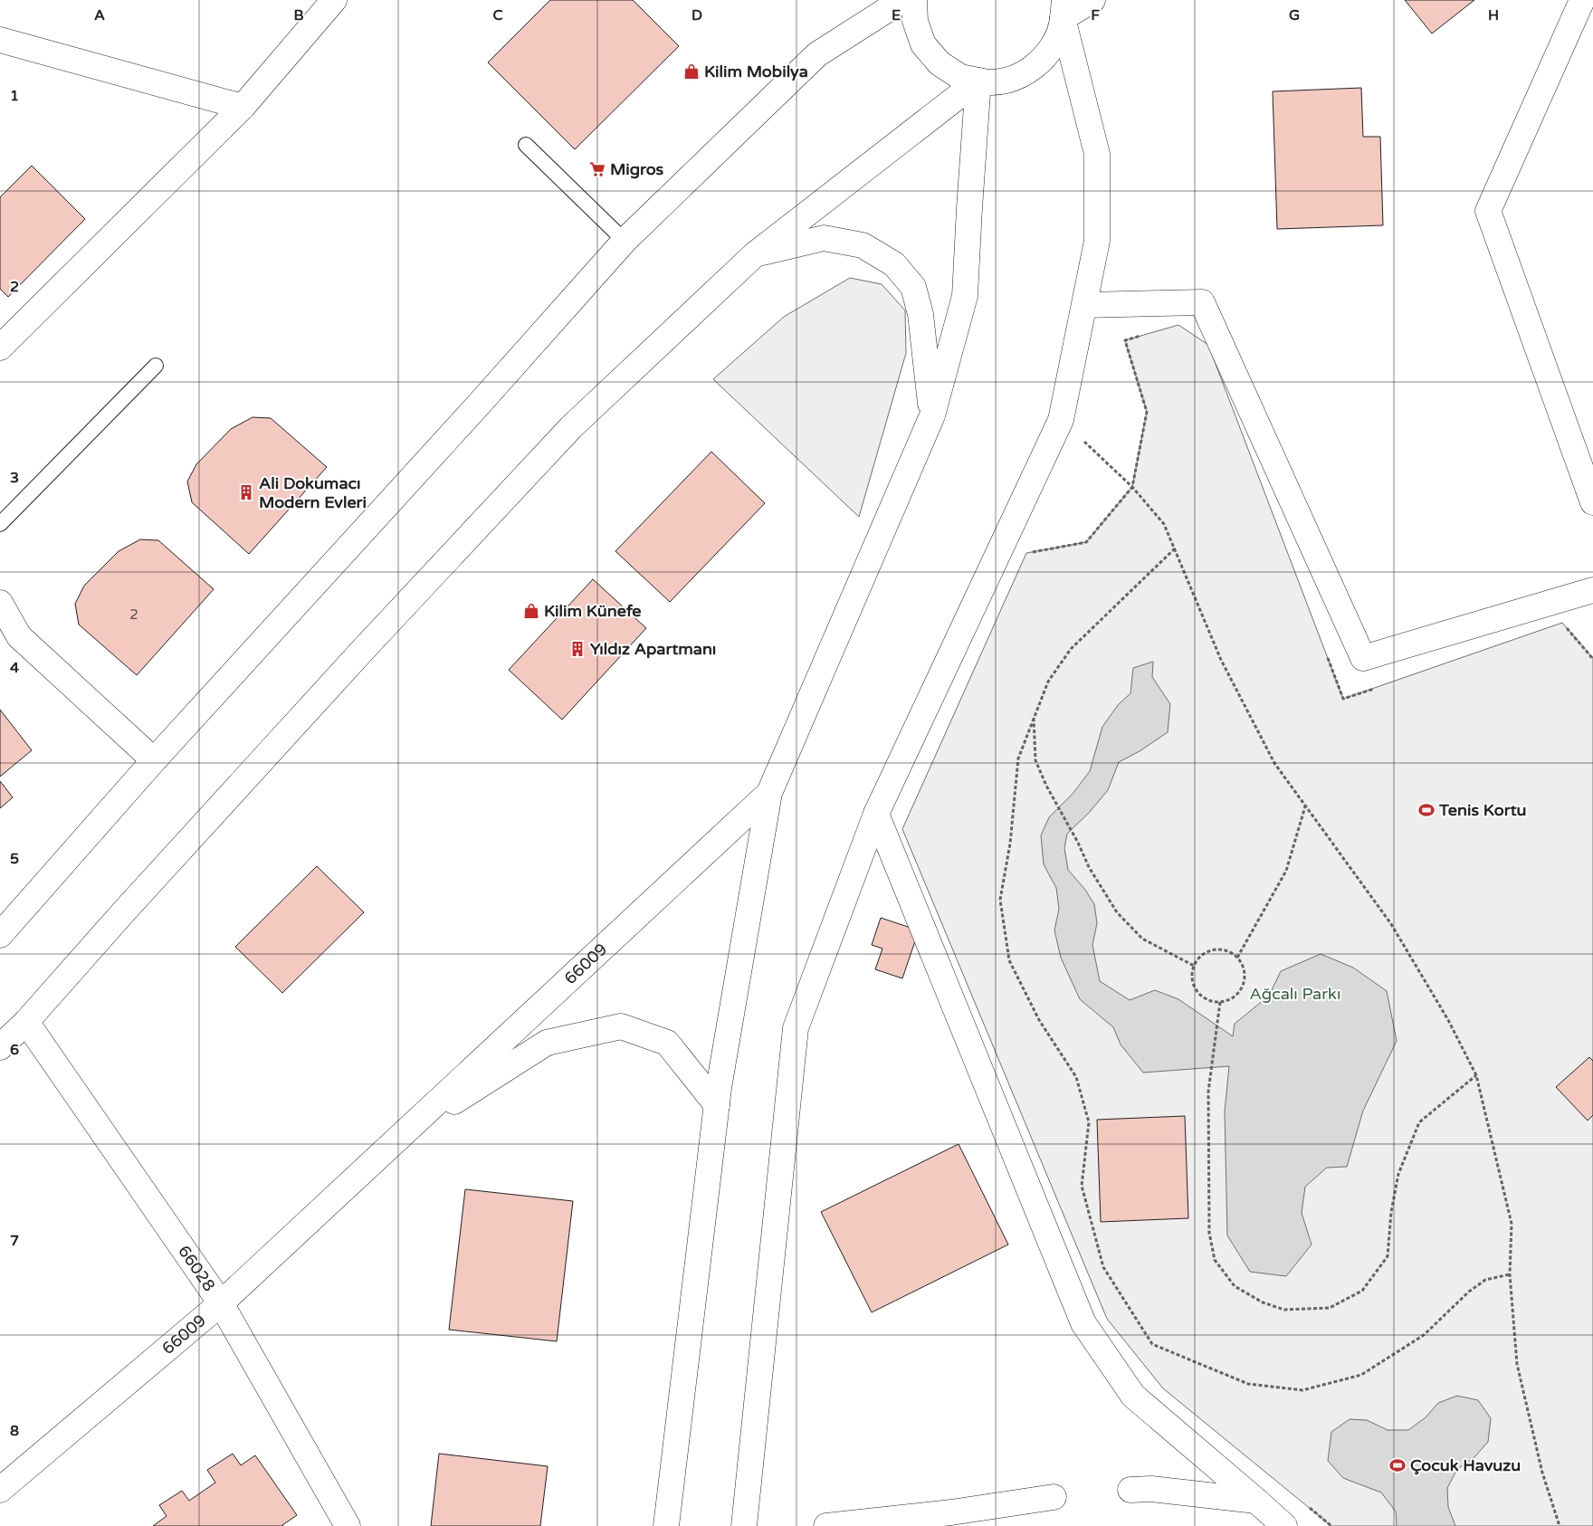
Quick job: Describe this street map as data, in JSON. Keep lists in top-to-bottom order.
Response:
{
  "streets": {
    "main road": ["66009", "66028"]
  },
  "crossings": [
    ["66009", "66028"]
  ],
  "parks": ["Ağcalı Parkı"],
  "places": {
    "shop": ["Kilim Mobilya", "Kilim Künefe"],
    "supermarket": ["Migros"],
    "building": ["Ali Dokumacı Modern Evleri", "Yıldız Apartmanı"],
    "sports": ["Tenis Kortu", "Çocuk Havuzu"]
  },
  "house_numbers": ["2"],
  "grid": {
    "columns": [
      "A",
      "B",
      "C",
      "D",
      "E",
      "F",
      "G",
      "H"
    ],
    "rows": [
      "1",
      "2",
      "3",
      "4",
      "5",
      "6",
      "7",
      "8"
    ]
  }
}
